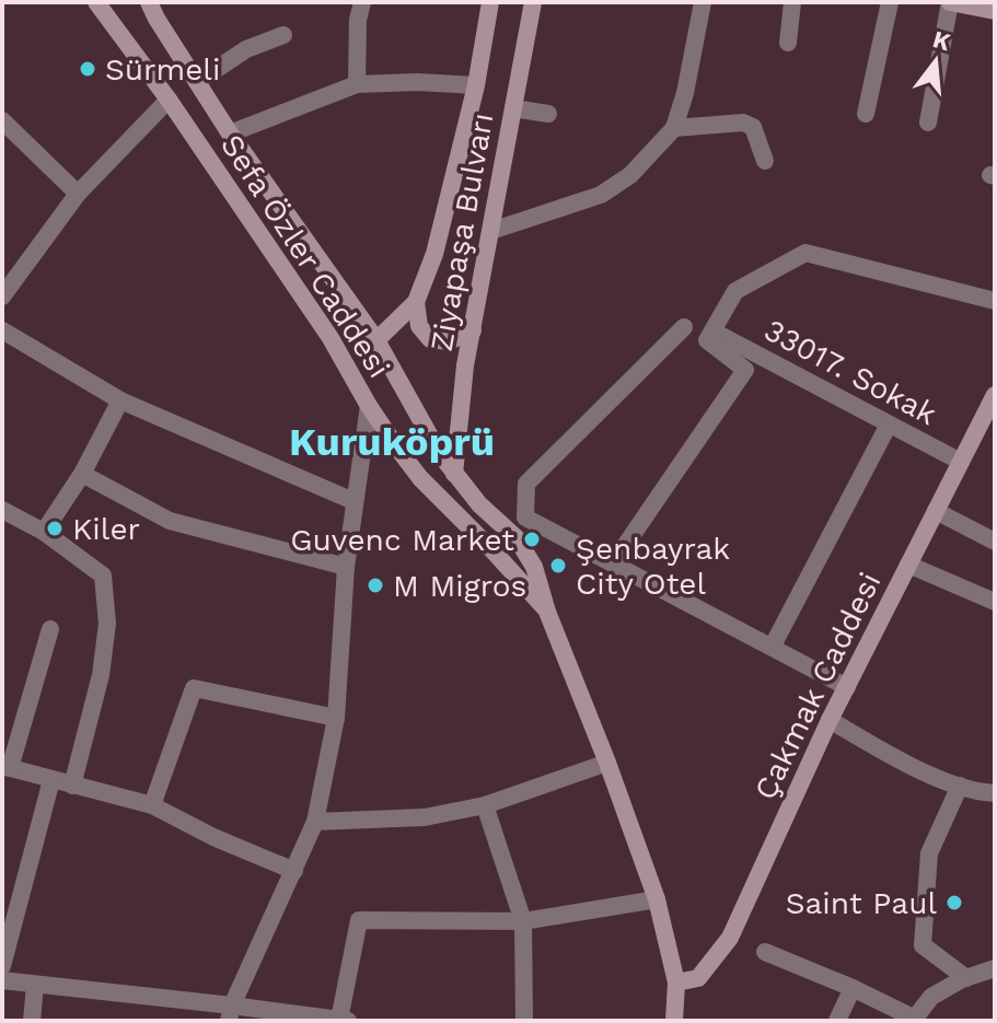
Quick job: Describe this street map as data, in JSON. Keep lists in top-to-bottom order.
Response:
{
  "streets": {
    "main road": ["Ziyapaşa Bulvarı", "Sefa Özler Caddesi", "Çakmak Caddesi"],
    "street": ["33017. Sokak"]
  },
  "crossings": [
    ["Ziyapaşa Bulvarı", "Sefa Özler Caddesi"],
    ["Sefa Özler Caddesi", "Çakmak Caddesi"],
    ["33017. Sokak", "Çakmak Caddesi"]
  ],
  "districts": ["Kuruköprü"],
  "places": [
    "Sürmeli",
    "Kiler",
    "Guvenc Market",
    "Şenbayrak City Otel",
    "M Migros",
    "Saint Paul"
  ],
  "north": "top"
}
